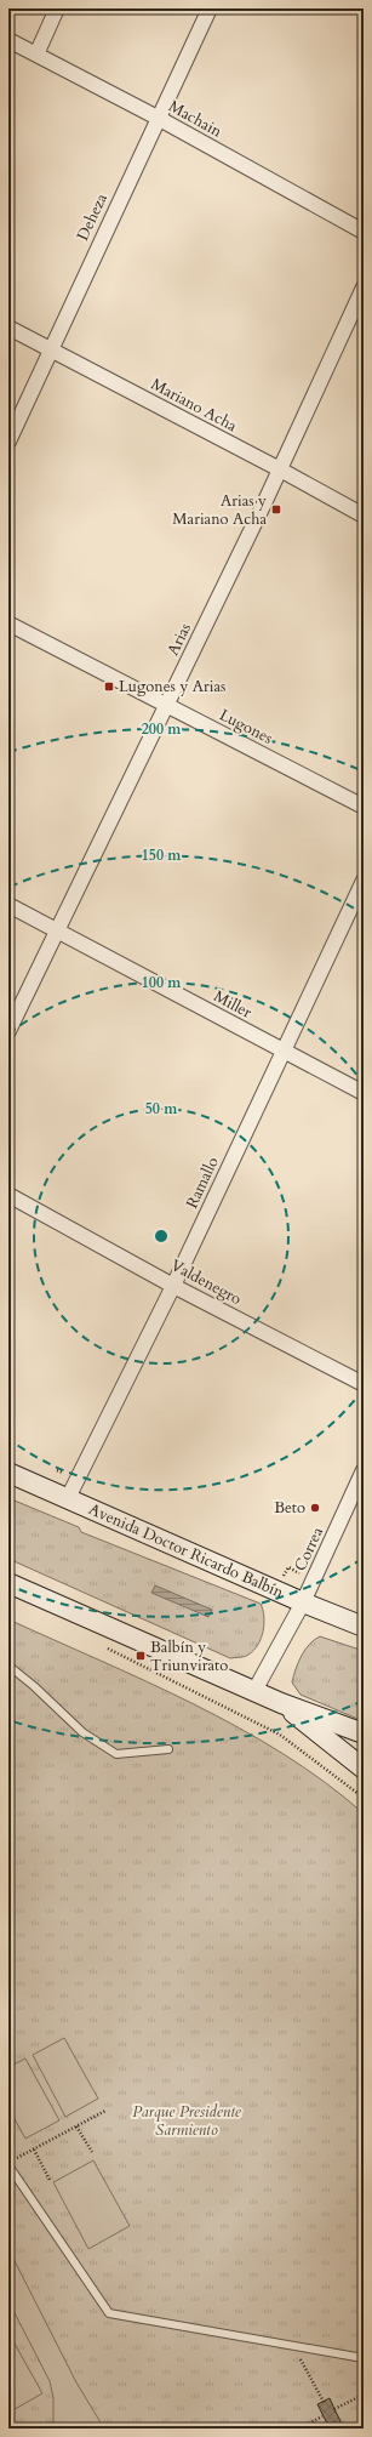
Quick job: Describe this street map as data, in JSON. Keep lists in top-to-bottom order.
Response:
{
  "streets": {
    "main road": ["Avenida Doctor Ricardo Balbín"],
    "street": [
      "Machain",
      "Deheza",
      "Mariano Acha",
      "Arias",
      "Lugones",
      "Miller",
      "Ramallo",
      "Valdenegro",
      "Correa"
    ]
  },
  "crossings": [
    ["Machain", "Deheza"],
    ["Deheza", "Mariano Acha"],
    ["Mariano Acha", "Arias"],
    ["Arias", "Lugones"],
    ["Arias", "Miller"],
    ["Miller", "Ramallo"],
    ["Ramallo", "Valdenegro"],
    ["Ramallo", "Avenida Doctor Ricardo Balbín"],
    ["Correa", "Avenida Doctor Ricardo Balbín"]
  ],
  "parks": ["Parque Presidente Sarmiento"],
  "places": {
    "transit": ["Arias y Mariano Acha", "Lugones y Arias", "Balbín y Triunvirato"],
    "other": ["Beto"]
  },
  "rings": [
    "200 m",
    "150 m",
    "100 m",
    "50 m"
  ]
}
